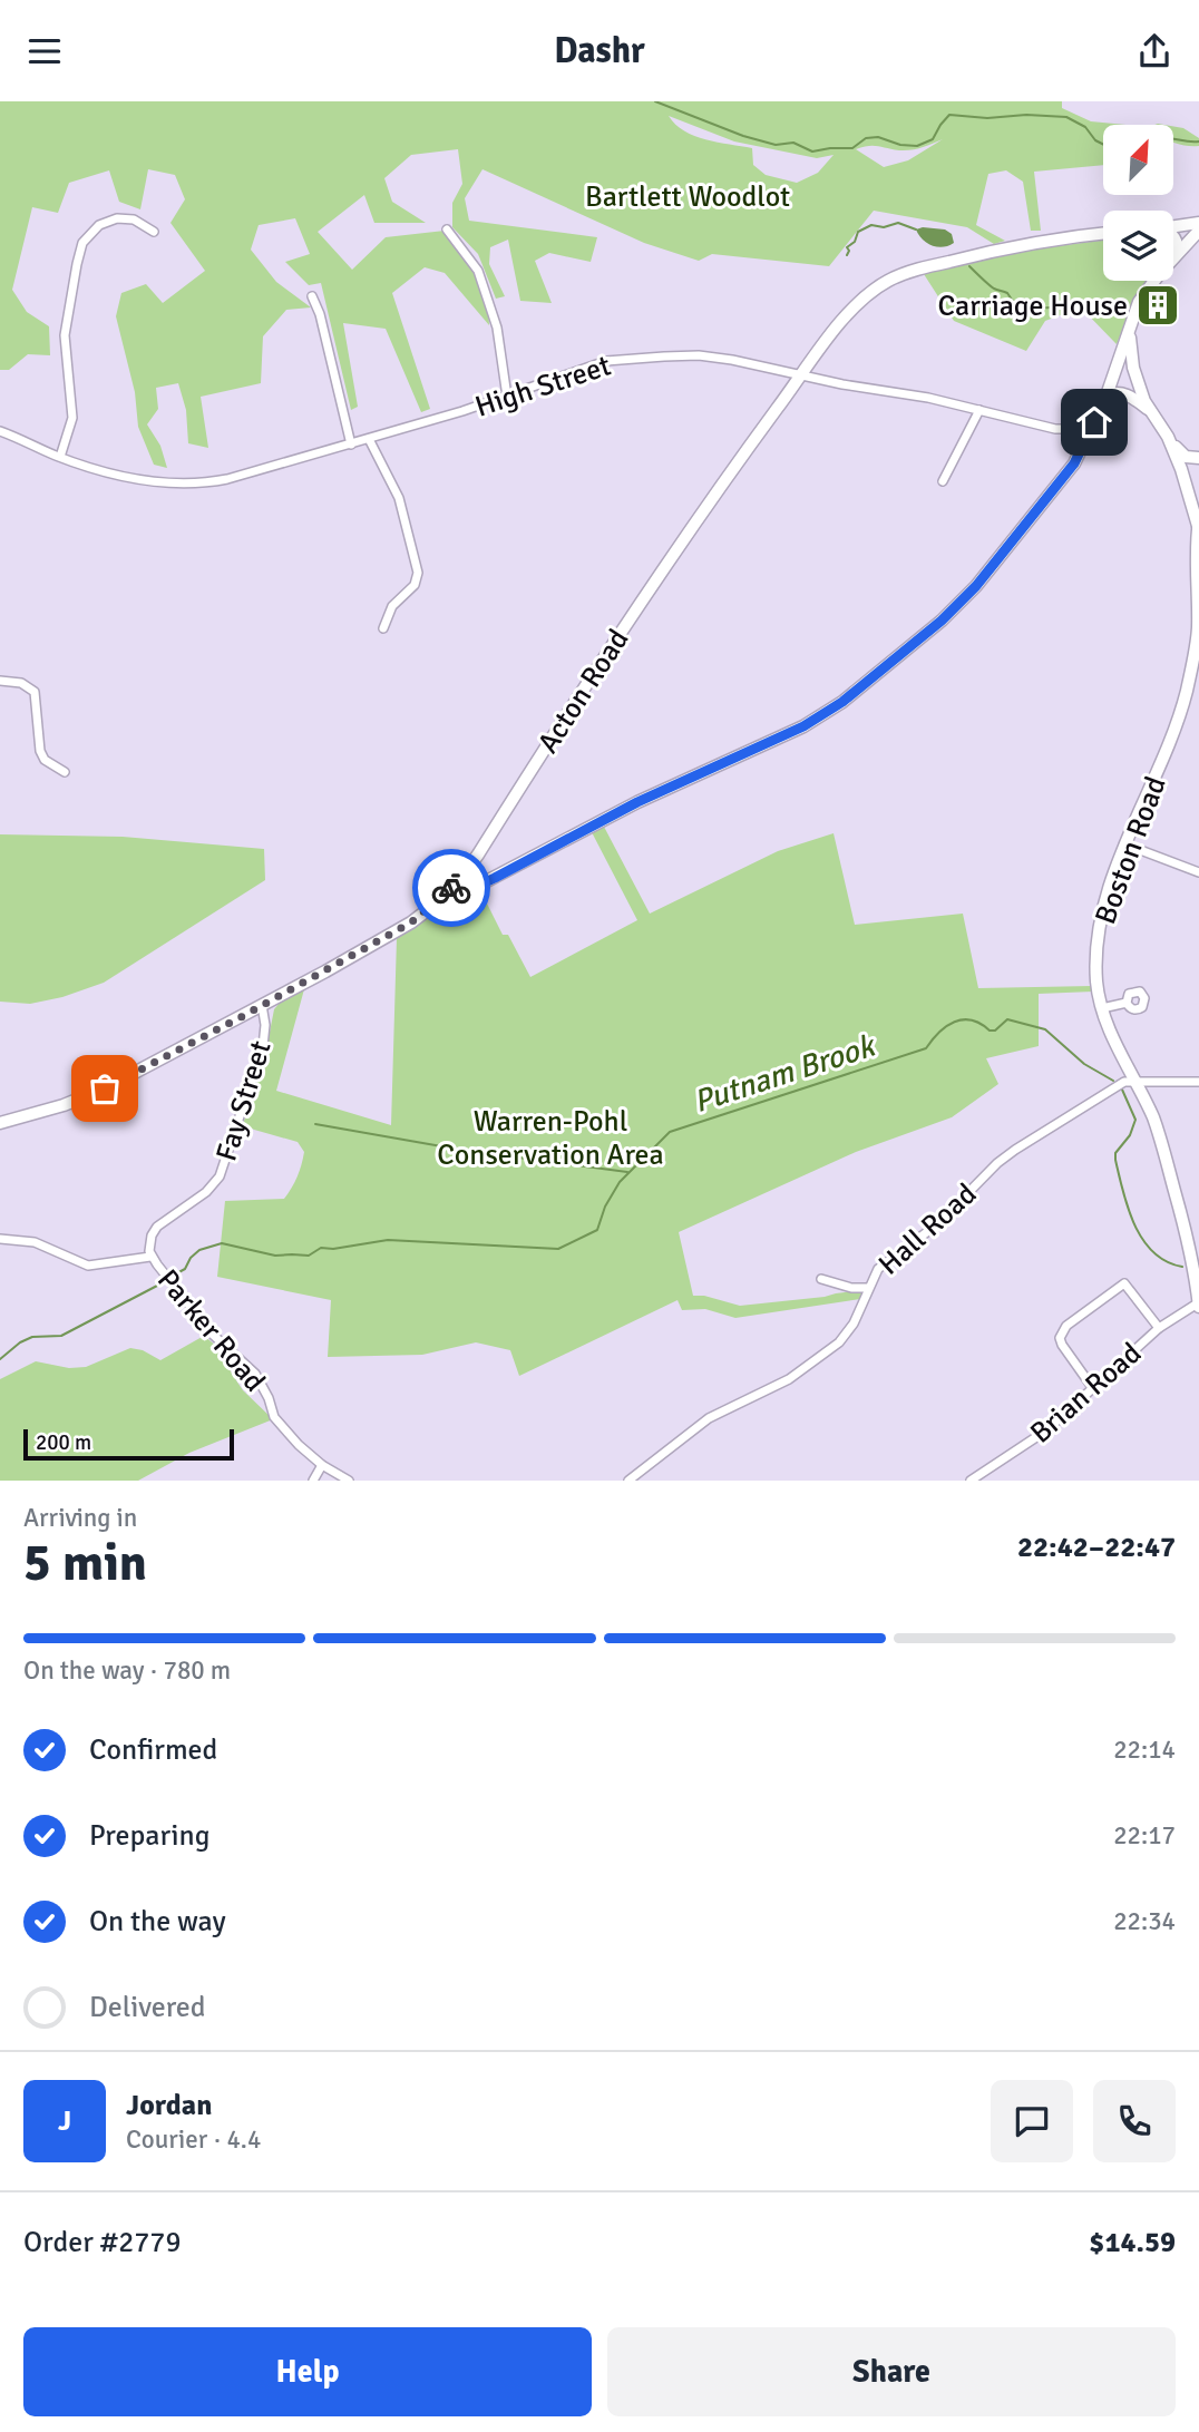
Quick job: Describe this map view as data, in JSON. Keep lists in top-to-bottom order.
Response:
{
  "streets": {
    "main road": ["Acton Road", "Boston Road"],
    "street": [
      "High Street",
      "Fay Street",
      "Hall Road",
      "Parker Road",
      "Brian Road"
    ]
  },
  "crossings": [
    ["High Street", "Acton Road"],
    ["Acton Road", "Fay Street"],
    ["Boston Road", "Hall Road"],
    ["Boston Road", "Brian Road"],
    ["Fay Street", "Parker Road"]
  ],
  "water": ["Putnam Brook"],
  "parks": ["Bartlett Woodlot", "Warren-Pohl Conservation Area"],
  "places": {
    "building": ["Carriage House"]
  },
  "scale_bar": "200 m",
  "north": "top right",
  "page": {
    "header": "Dashr",
    "scale": "200 m",
    "heading": ["5 min", "Arriving in", "22:42–22:47"],
    "panel": [
      "Jordan",
      "Courier · 4.4",
      "Order #2779",
      "$14.59"
    ],
    "bar": "On the way · 780 m",
    "list": [
      ["Confirmed", "22:14"],
      ["Preparing", "22:17"],
      ["On the way", "22:34"],
      "Delivered"
    ],
    "round": "J",
    "buttons": ["Help", "Share"]
  }
}
